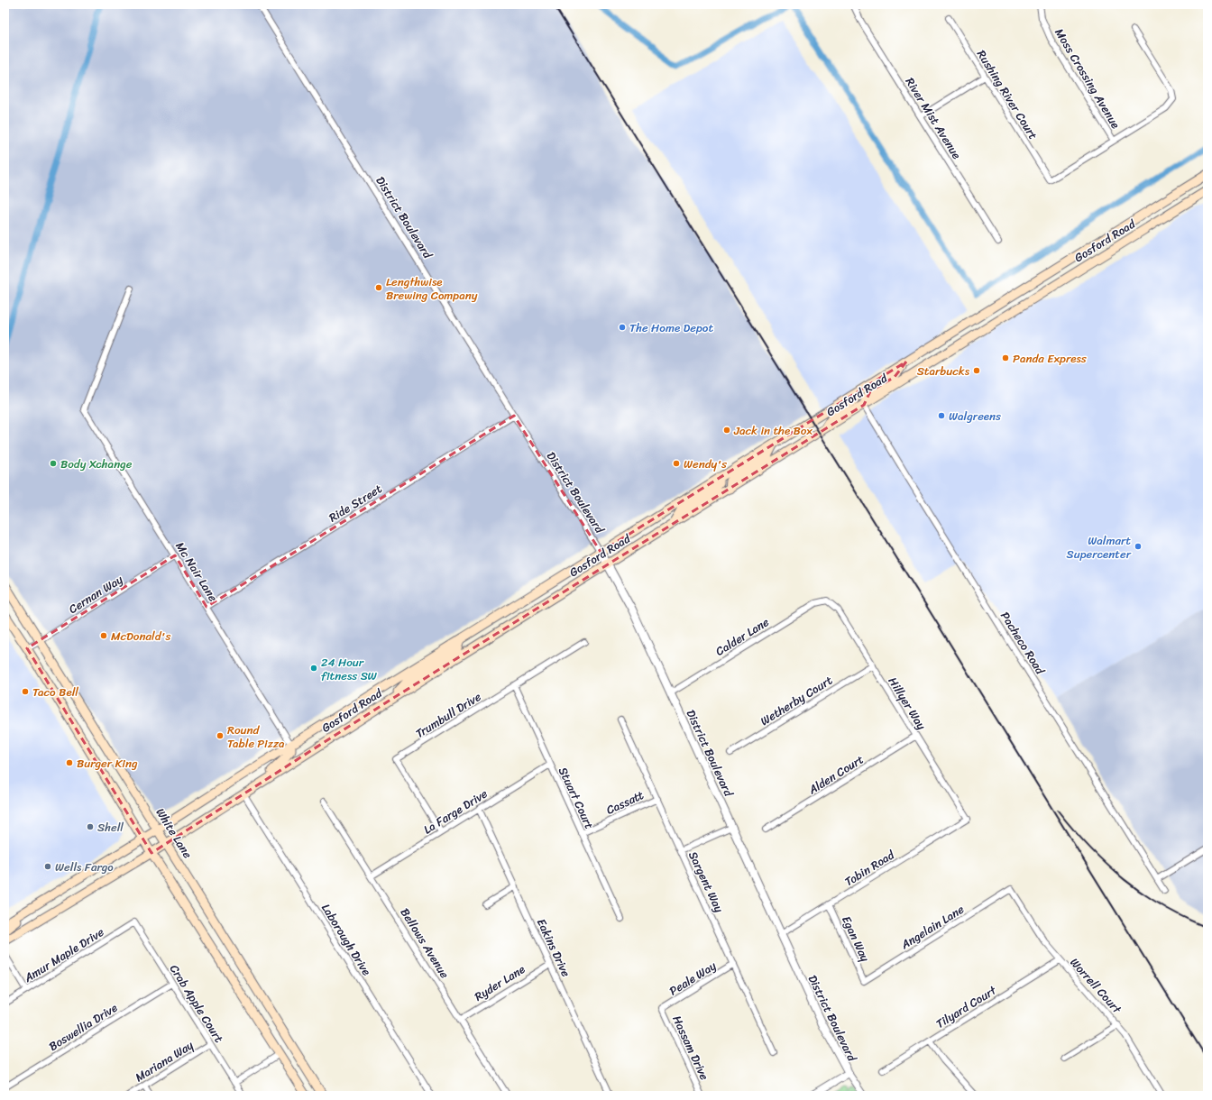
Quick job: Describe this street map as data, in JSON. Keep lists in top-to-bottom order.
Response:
{
  "streets": {
    "main road": ["Gosford Road", "White Lane"],
    "street": [
      "Moss Crossing Avenue",
      "Rushing River Court",
      "River Mist Avenue",
      "District Boulevard",
      "Ride Street",
      "Mc Nair Lane",
      "Cernan Way",
      "Calder Lane",
      "Pacheco Road",
      "Wetherby Court",
      "Hillyer Way",
      "Trumbull Drive",
      "Alden Court",
      "Stuart Court",
      "Cassatt",
      "La Farge Drive",
      "Tobin Road",
      "Sargent Way",
      "Angelain Lane",
      "Egan Way",
      "Laborough Drive",
      "Bellows Avenue",
      "Eakins Drive",
      "Amur Maple Drive",
      "Peale Way",
      "Ryder Lane",
      "Worrell Court",
      "Crab Apple Court",
      "Tilyard Court",
      "Boswellia Drive",
      "Hassam Drive",
      "Mariana Way"
    ]
  },
  "crossings": [
    ["Moss Crossing Avenue", "Rushing River Court"],
    ["District Boulevard", "Gosford Road"],
    ["District Boulevard", "Ride Street"],
    ["District Boulevard", "Calder Lane"],
    ["District Boulevard", "Tobin Road"],
    ["Gosford Road", "Mc Nair Lane"],
    ["Gosford Road", "Pacheco Road"],
    ["Gosford Road", "White Lane"],
    ["Gosford Road", "Laborough Drive"],
    ["Ride Street", "Mc Nair Lane"],
    ["Mc Nair Lane", "Cernan Way"],
    ["Cernan Way", "White Lane"],
    ["Calder Lane", "Hillyer Way"],
    ["Wetherby Court", "Hillyer Way"],
    ["Hillyer Way", "Alden Court"],
    ["Hillyer Way", "Tobin Road"],
    ["Trumbull Drive", "Stuart Court"],
    ["Trumbull Drive", "La Farge Drive"],
    ["Stuart Court", "Cassatt"],
    ["Stuart Court", "La Farge Drive"],
    ["Cassatt", "Sargent Way"],
    ["La Farge Drive", "Bellows Avenue"],
    ["La Farge Drive", "Eakins Drive"],
    ["Tobin Road", "Egan Way"],
    ["Sargent Way", "Peale Way"],
    ["Angelain Lane", "Egan Way"],
    ["Angelain Lane", "Worrell Court"],
    ["Bellows Avenue", "Ryder Lane"],
    ["Eakins Drive", "Ryder Lane"],
    ["Amur Maple Drive", "Crab Apple Court"],
    ["Peale Way", "Hassam Drive"],
    ["Worrell Court", "Tilyard Court"],
    ["Crab Apple Court", "Boswellia Drive"],
    ["Crab Apple Court", "Mariana Way"]
  ],
  "places": [
    "Lengthwise Brewing Company",
    "The Home Depot",
    "Panda Express",
    "Starbucks",
    "Walgreens",
    "Jack in the Box",
    "Body Xchange",
    "Wendy's",
    "Walmart Supercenter",
    "McDonald's",
    "24 Hour fitness SW",
    "Taco Bell",
    "Round Table Pizza",
    "Burger King",
    "Shell",
    "Wells Fargo"
  ]
}
